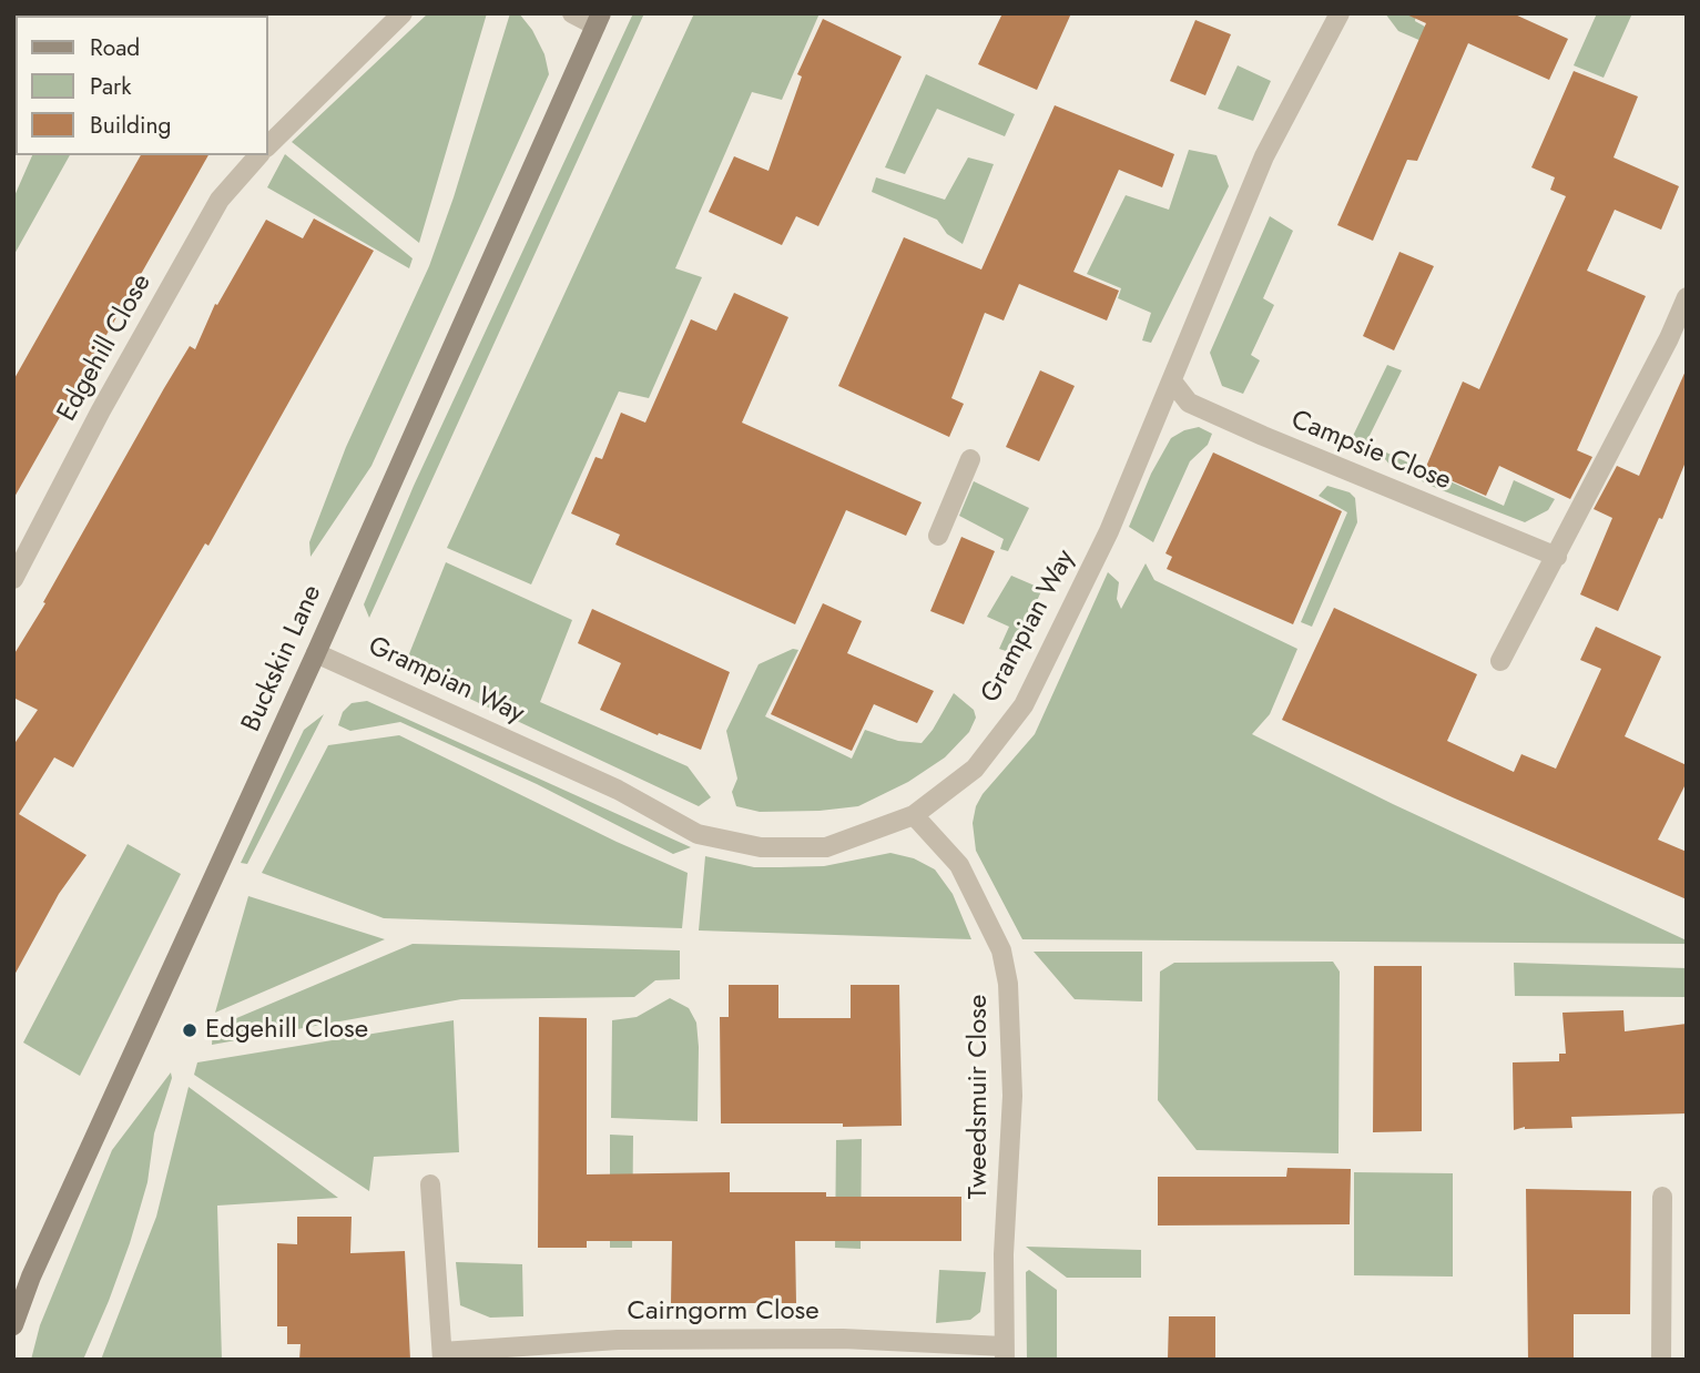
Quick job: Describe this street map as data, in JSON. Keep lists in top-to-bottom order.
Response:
{
  "streets": {
    "street": [
      "Edgehill Close",
      "Campsie Close",
      "Grampian Way",
      "Buckskin Lane",
      "Tweedsmuir Close",
      "Cairngorm Close"
    ]
  },
  "crossings": [
    ["Campsie Close", "Grampian Way"],
    ["Grampian Way", "Buckskin Lane"],
    ["Grampian Way", "Tweedsmuir Close"],
    ["Tweedsmuir Close", "Cairngorm Close"]
  ],
  "places": ["Edgehill Close"],
  "legend": ["Road", "Park", "Building"]
}
